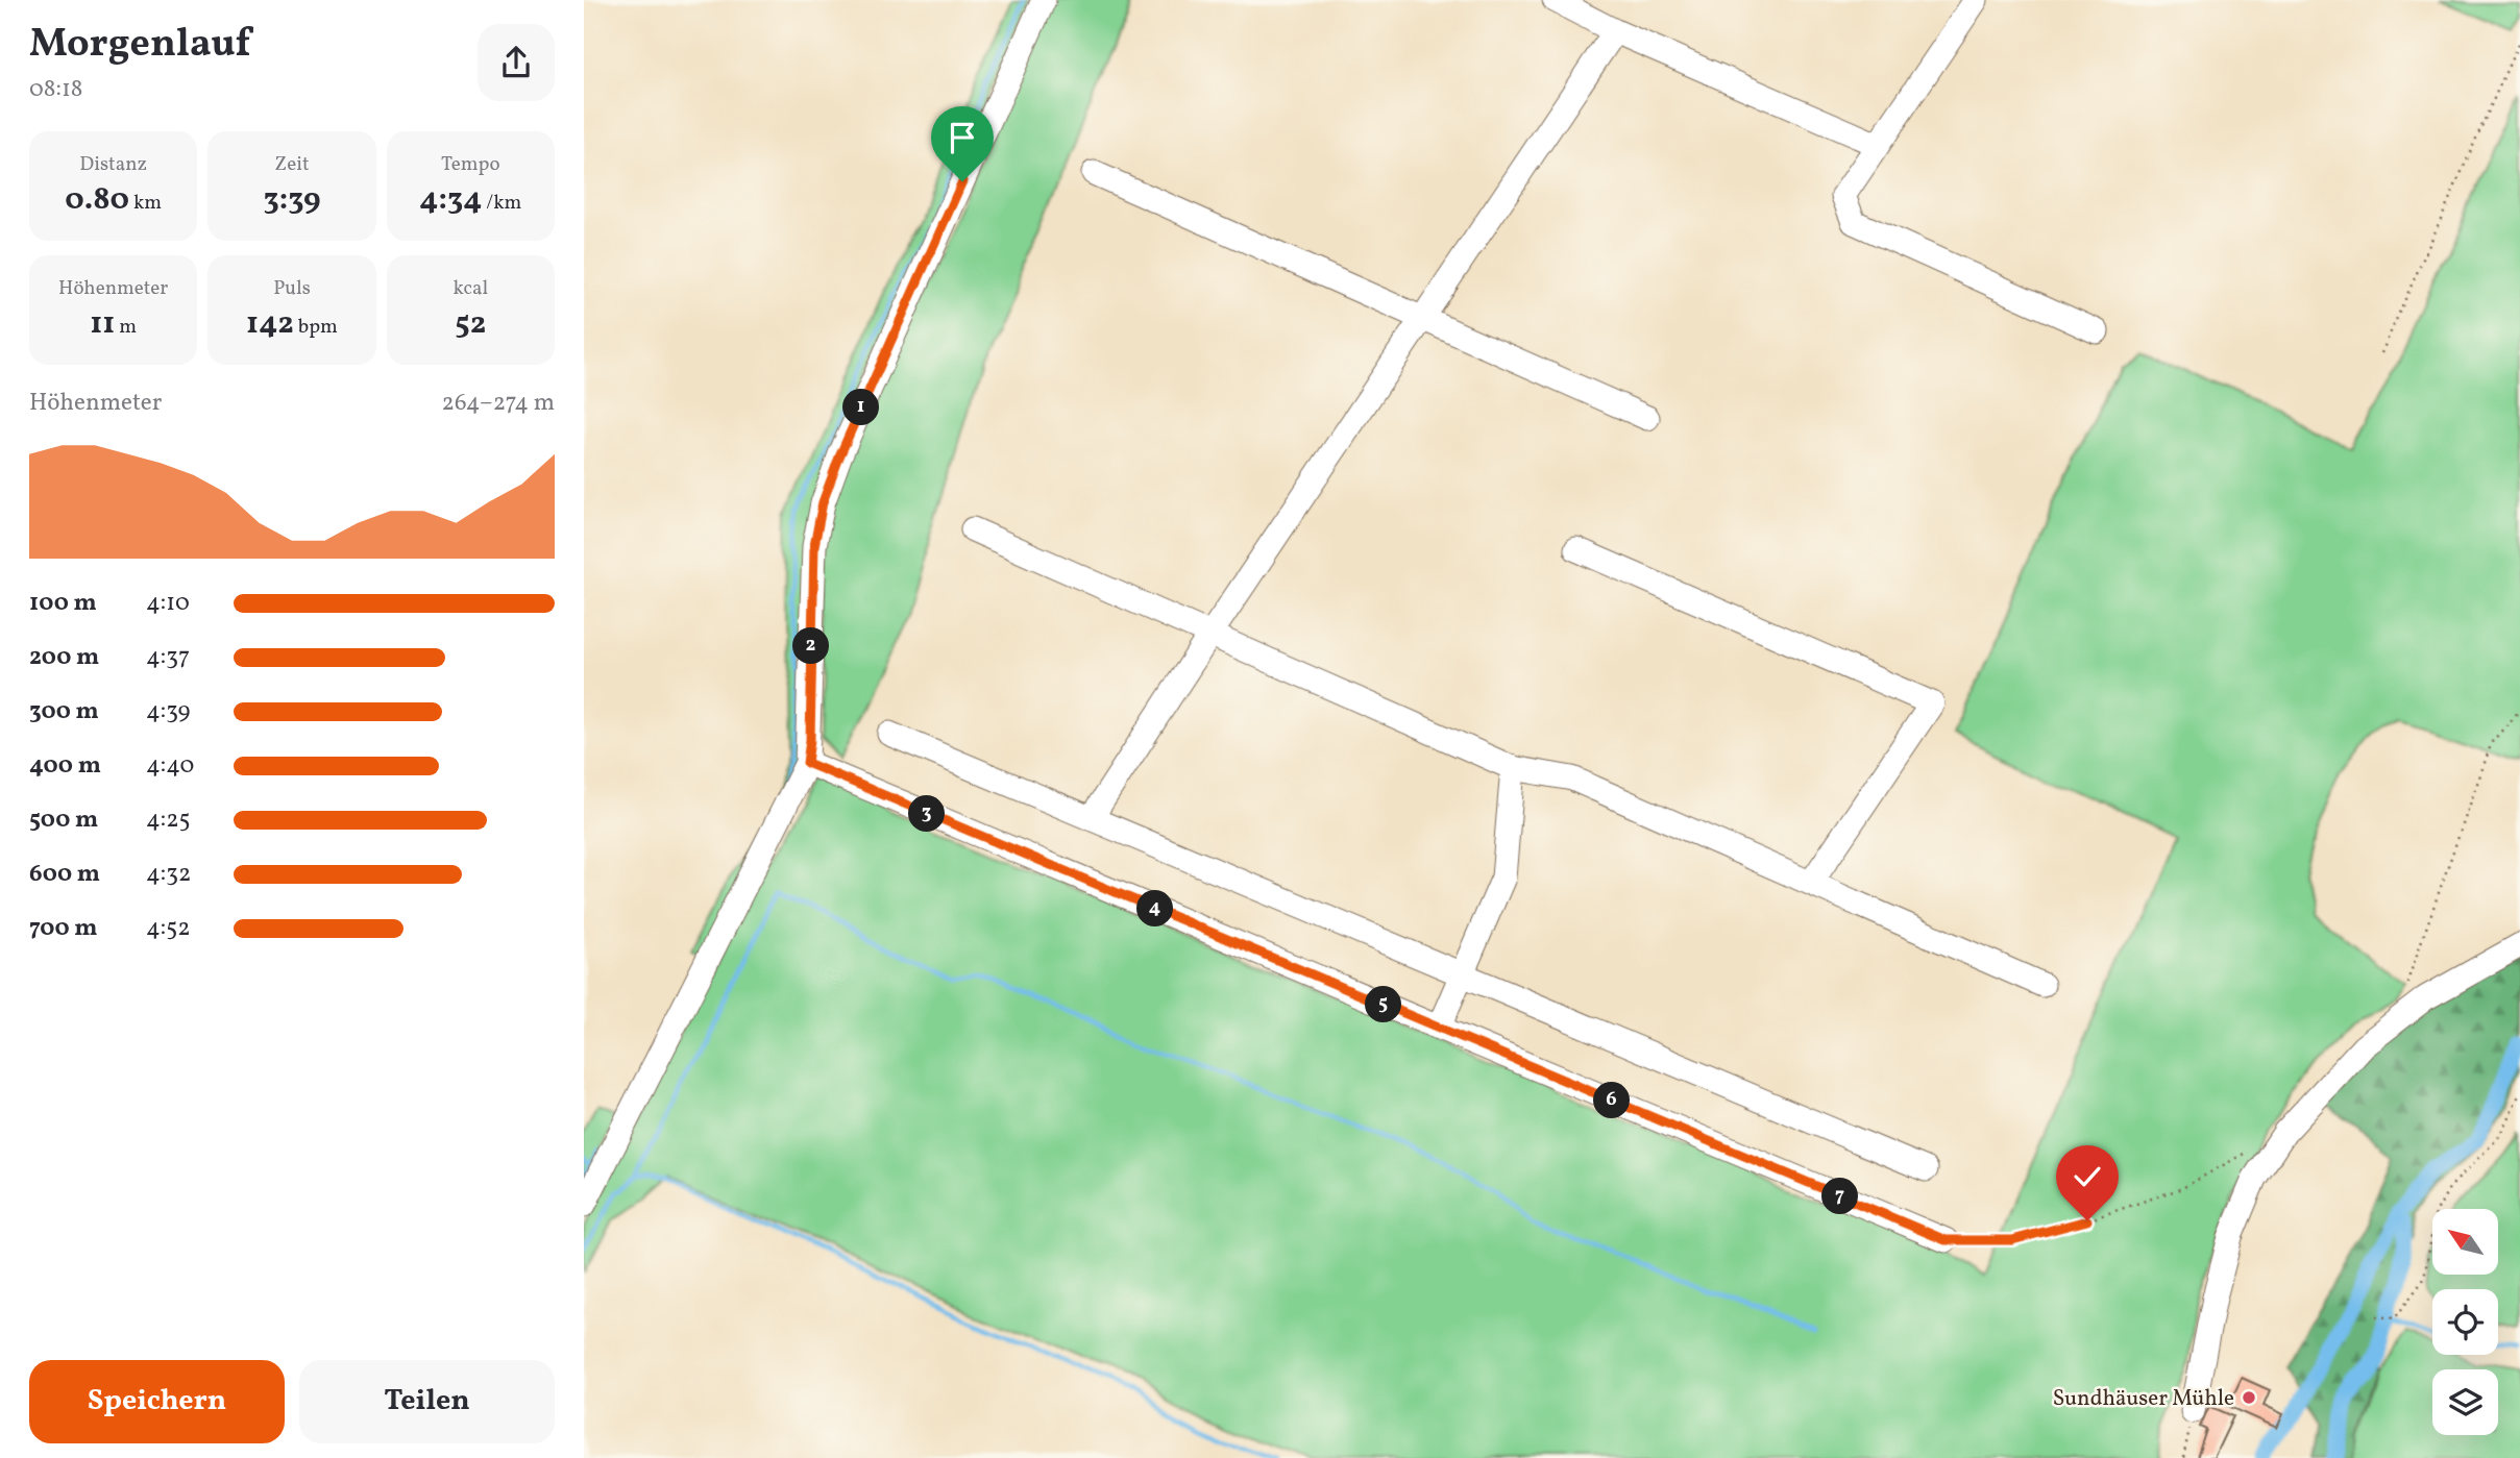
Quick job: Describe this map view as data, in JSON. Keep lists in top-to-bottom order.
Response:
{
  "places": ["Sundhäuser Mühle"],
  "north": "top left",
  "page": {
    "heading": ["Morgenlauf", "08:18"],
    "stats": [
      ["Distanz", "0.80 km"],
      ["Zeit", "3:39"],
      ["Tempo", "4:34 /km"],
      ["Höhenmeter", "11 m"],
      ["Puls", "142 bpm"],
      ["kcal", "52"]
    ],
    "chart": ["Höhenmeter", "264–274 m"],
    "pins": [
      "1",
      "2",
      "3",
      "4",
      "5",
      "6",
      "7"
    ],
    "list": [
      {
        "name": "100 m",
        "note": "4:10"
      },
      {
        "name": "200 m",
        "note": "4:37"
      },
      {
        "name": "300 m",
        "note": "4:39"
      },
      {
        "name": "400 m",
        "note": "4:40"
      },
      {
        "name": "500 m",
        "note": "4:25"
      },
      {
        "name": "600 m",
        "note": "4:32"
      },
      {
        "name": "700 m",
        "note": "4:52"
      }
    ],
    "buttons": ["Speichern", "Teilen"]
  }
}
